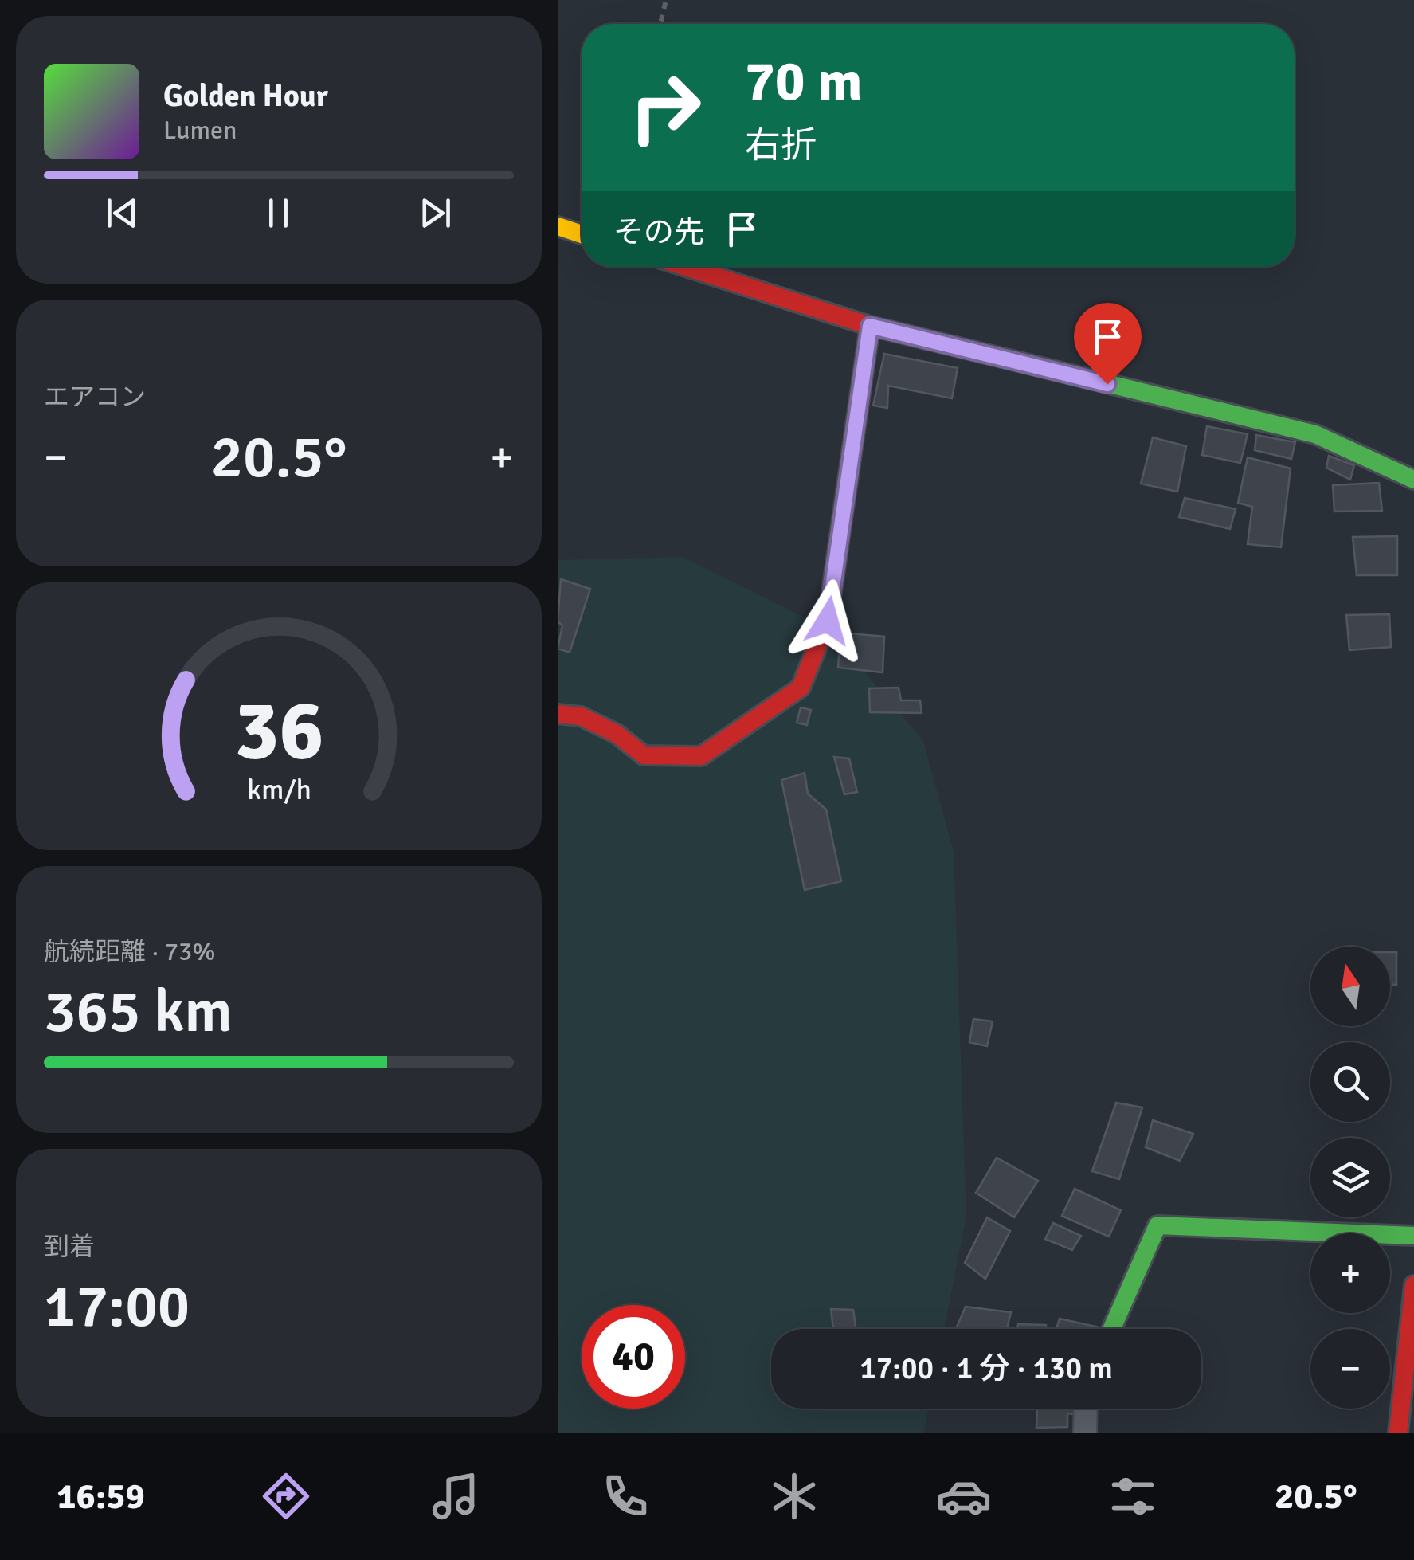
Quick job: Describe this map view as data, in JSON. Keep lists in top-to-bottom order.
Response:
{
  "north": "top",
  "page": {
    "turn": ["70 m", "右折"],
    "song": ["Golden Hour", "Lumen"],
    "then": "その先",
    "tile": [
      "エアコン",
      ["航続距離 · 73%", "365 km"],
      ["到着", "17:00"]
    ],
    "heat": ["−", "20.5°", "+"],
    "map_buttons": ["+", "−"],
    "limit": "40",
    "trip": "17:00 · 1 分 · 130 m",
    "tabs": ["16:59", "20.5°"],
    "gauge": ["36", "km/h"]
  }
}
